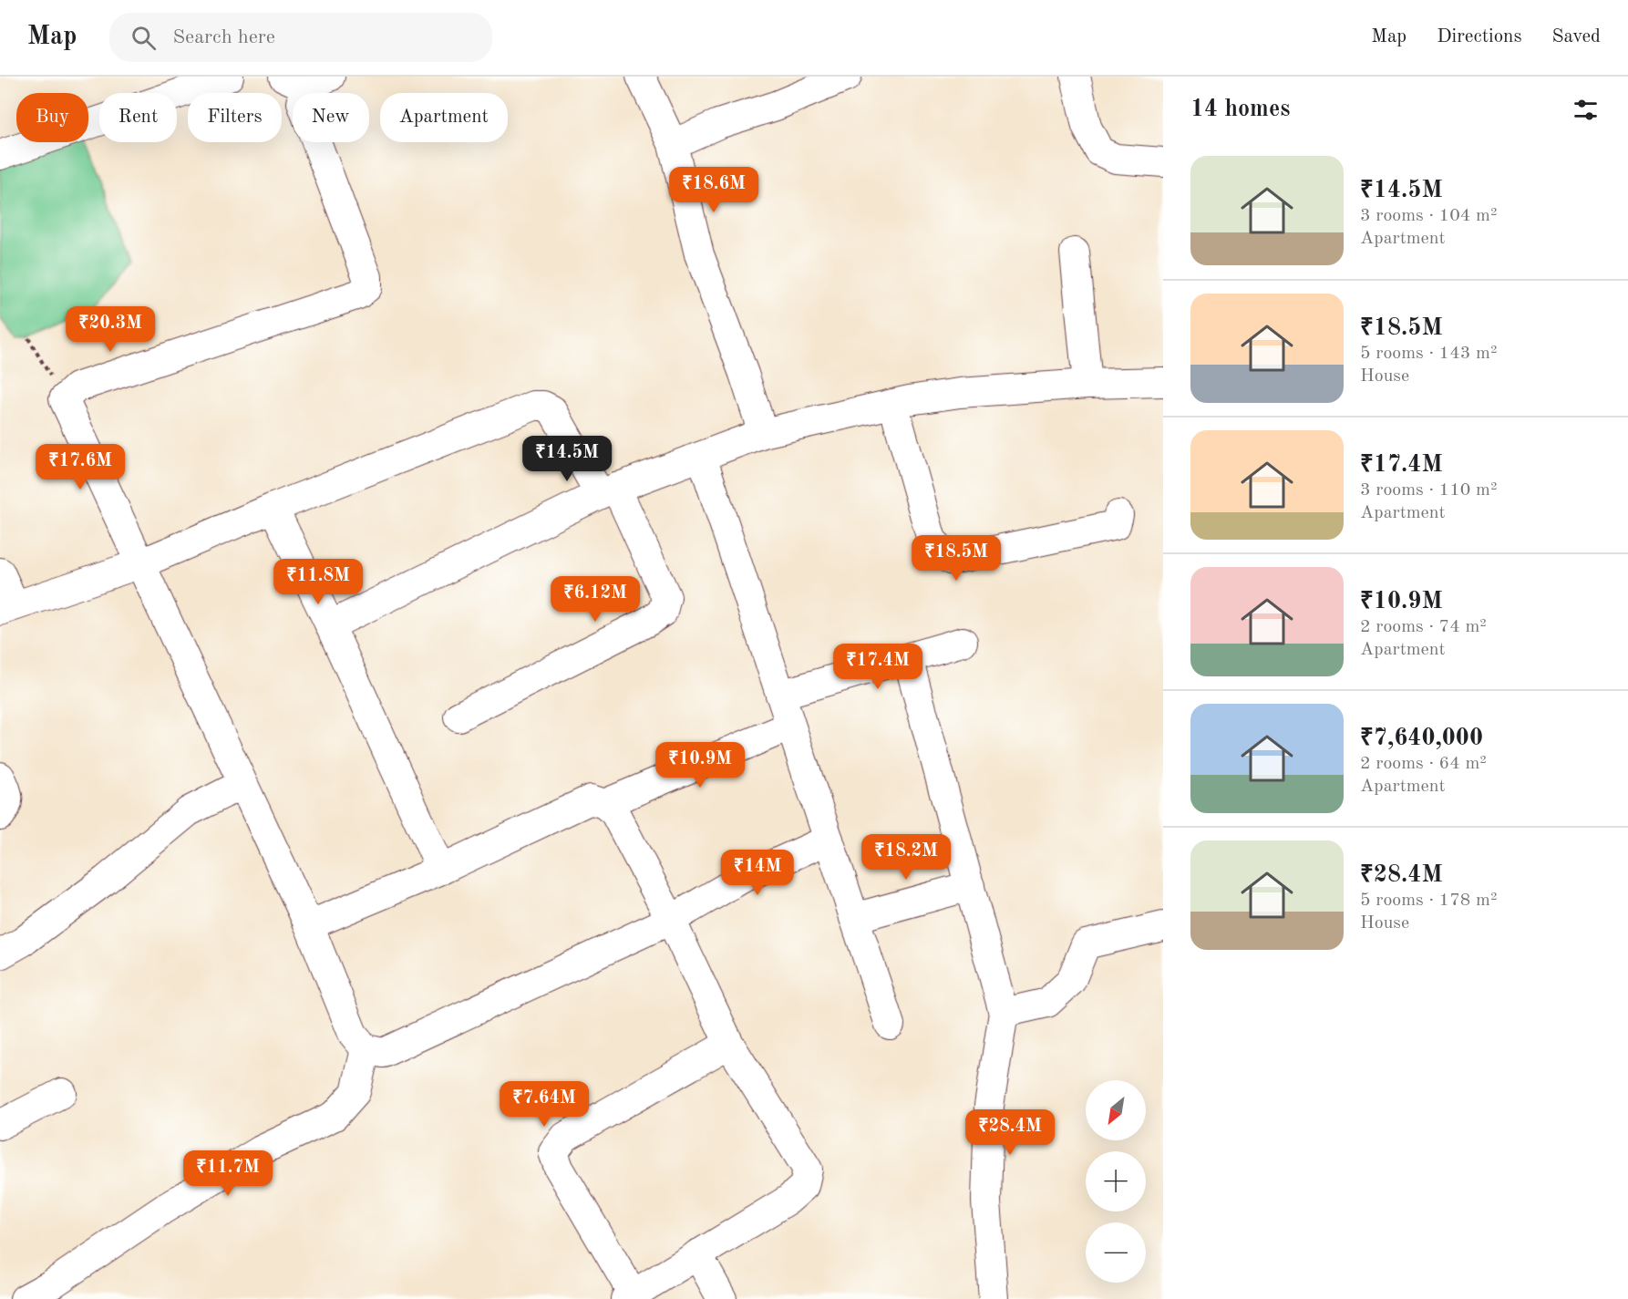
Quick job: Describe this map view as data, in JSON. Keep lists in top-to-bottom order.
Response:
{
  "north": "bottom left",
  "page": {
    "header": "Map",
    "search": "Search here",
    "nav": ["Map", "Directions", "Saved"],
    "heading": "14 homes",
    "chip": [
      "Buy",
      "Rent",
      "Filters",
      "New",
      "Apartment"
    ],
    "list": [
      {
        "name": "₹14.5M",
        "note": "3 rooms · 104 m² · Apartment"
      },
      {
        "name": "₹18.5M",
        "note": "5 rooms · 143 m² · House"
      },
      {
        "name": "₹17.4M",
        "note": "3 rooms · 110 m² · Apartment"
      },
      {
        "name": "₹10.9M",
        "note": "2 rooms · 74 m² · Apartment"
      },
      {
        "name": "₹7,640,000",
        "note": "2 rooms · 64 m² · Apartment"
      },
      {
        "name": "₹28.4M",
        "note": "5 rooms · 178 m² · House"
      }
    ],
    "price": [
      "₹18.6M",
      "₹20.3M",
      "₹14.5M",
      "₹17.6M",
      "₹18.5M",
      "₹11.8M",
      "₹6.12M",
      "₹17.4M",
      "₹10.9M",
      "₹18.2M",
      "₹14M",
      "₹7.64M",
      "₹28.4M",
      "₹11.7M"
    ],
    "map_buttons": ["+", "−"]
  }
}
